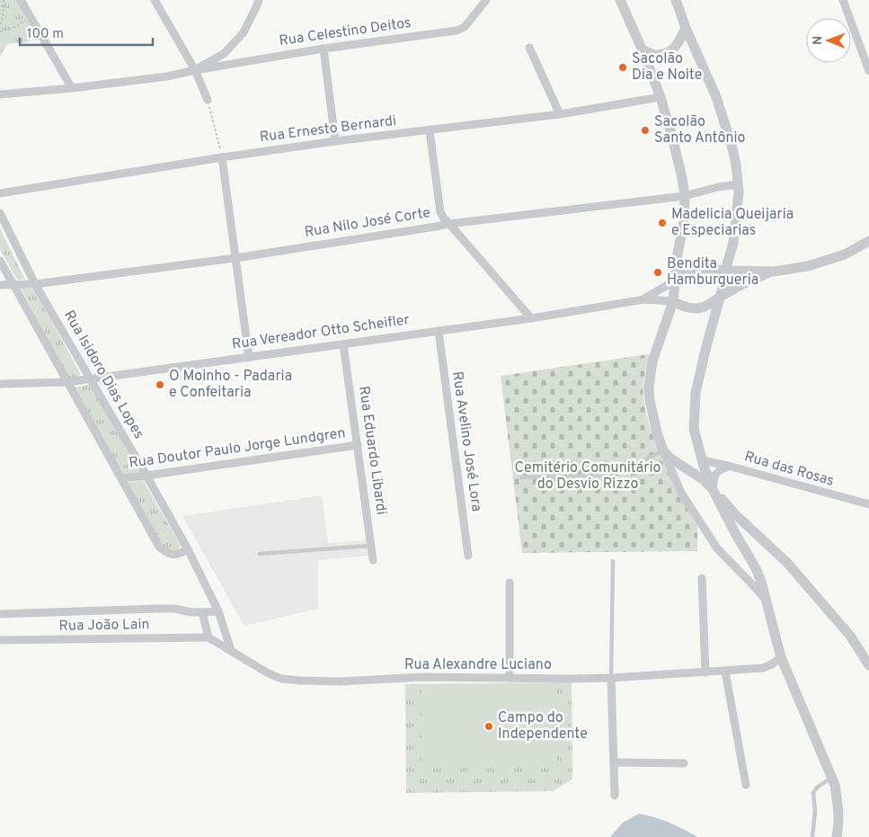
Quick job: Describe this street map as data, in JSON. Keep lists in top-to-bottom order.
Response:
{
  "streets": {
    "street": [
      "Rua Celestino Deitos",
      "Rua Ernesto Bernardi",
      "Rua Nilo José Corte",
      "Rua Vereador Otto Scheifler",
      "Rua Isidoro Dias Lopes",
      "Rua Avelino José Lora",
      "Rua Doutor Paulo Jorge Lundgren",
      "Rua Eduardo Libardi",
      "Rua das Rosas",
      "Rua João Lain",
      "Rua Alexandre Luciano"
    ]
  },
  "crossings": [
    ["Rua Nilo José Corte", "Rua Isidoro Dias Lopes"],
    ["Rua Vereador Otto Scheifler", "Rua Isidoro Dias Lopes"],
    ["Rua Vereador Otto Scheifler", "Rua Avelino José Lora"],
    ["Rua Vereador Otto Scheifler", "Rua Eduardo Libardi"],
    ["Rua Isidoro Dias Lopes", "Rua Doutor Paulo Jorge Lundgren"],
    ["Rua Isidoro Dias Lopes", "Rua Alexandre Luciano"],
    ["Rua Doutor Paulo Jorge Lundgren", "Rua Eduardo Libardi"],
    ["Rua João Lain", "Rua Alexandre Luciano"]
  ],
  "parks": ["Cemitério Comunitário do Desvio Rizzo"],
  "places": [
    "Sacolão Dia e Noite",
    "Sacolão Santo Antônio",
    "Madelicia Queijaria e Especiarias",
    "Bendita Hamburgueria",
    "O Moinho - Padaria e Confeitaria",
    "Campo do Independente"
  ],
  "scale_bar": "100 m",
  "north": "left"
}
